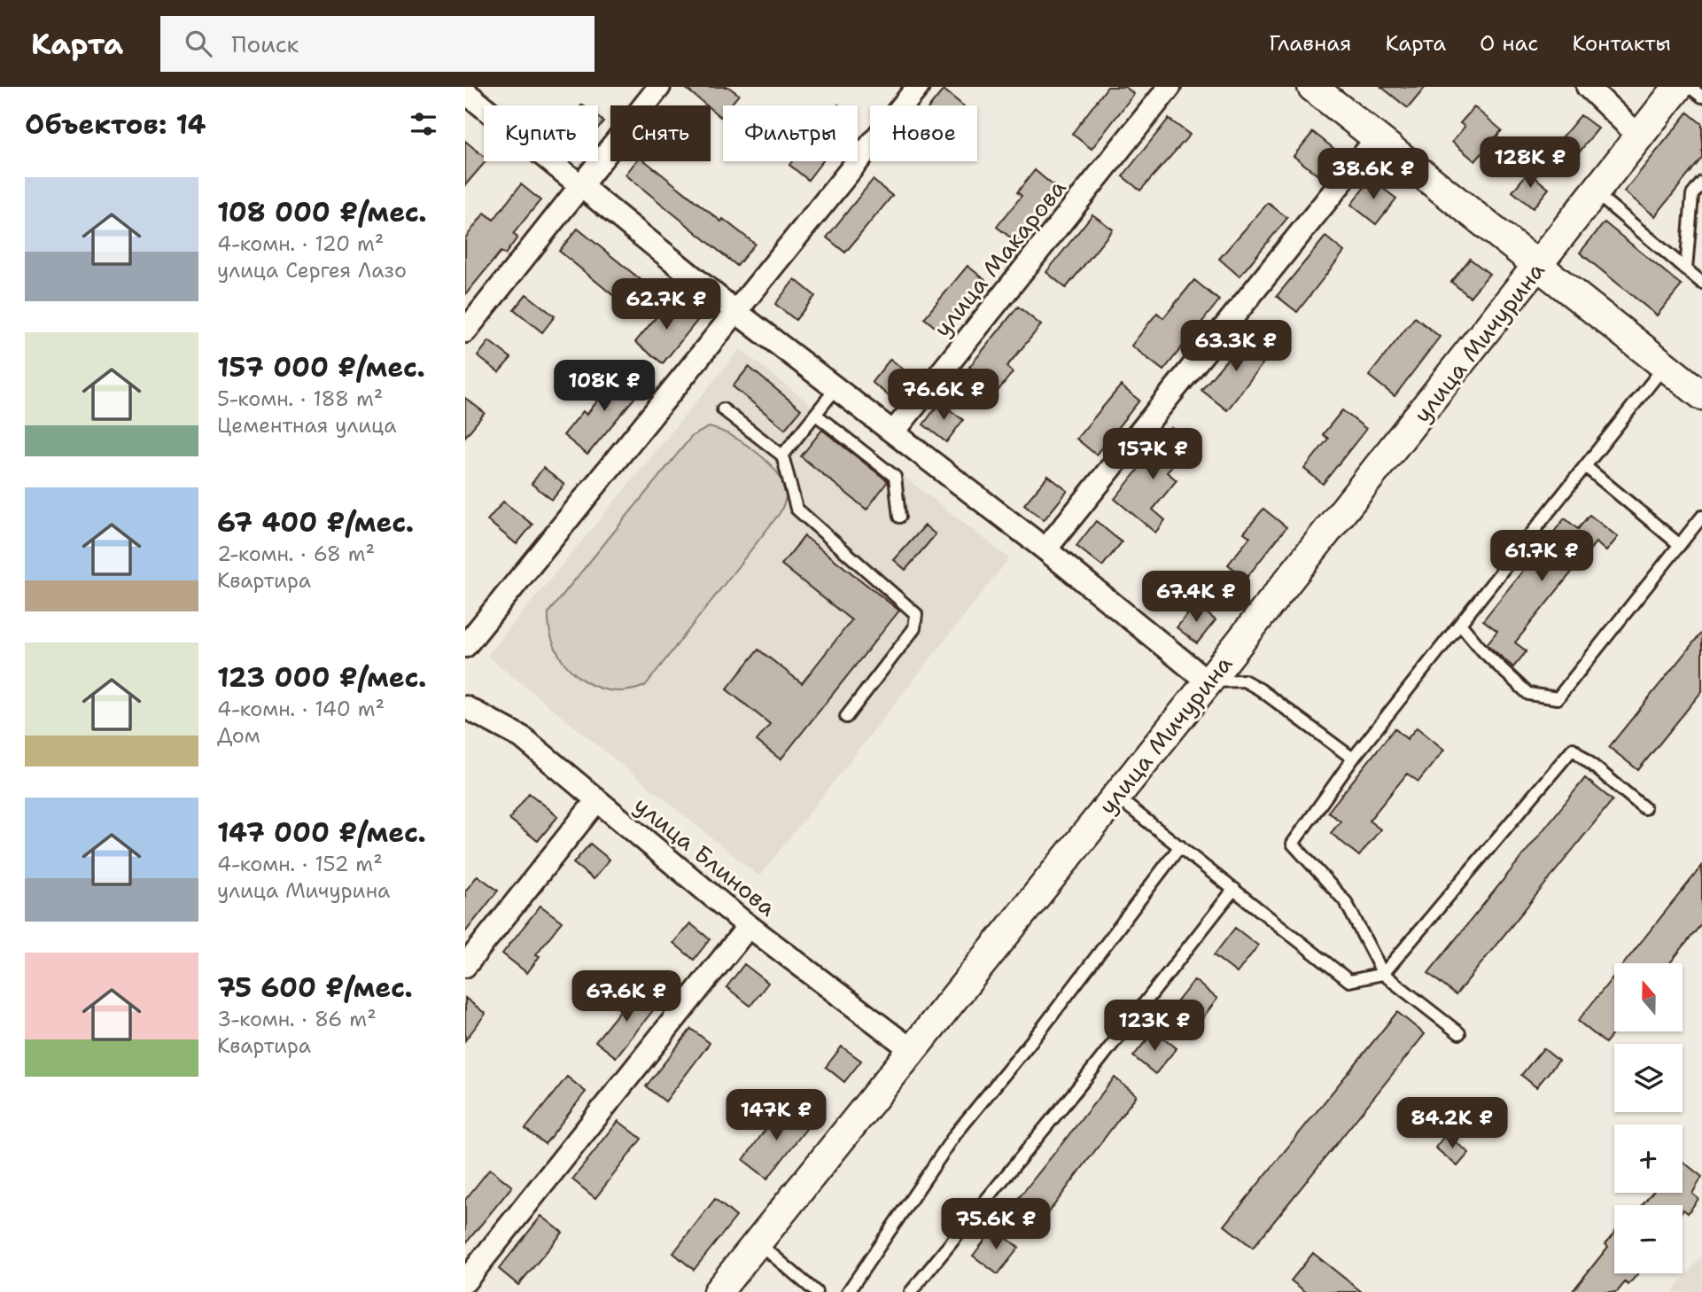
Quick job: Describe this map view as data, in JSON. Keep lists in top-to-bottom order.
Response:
{
  "streets": {
    "street": ["улица Макарова", "улица Мичурина", "улица Блинова"]
  },
  "crossings": [
    ["улица Мичурина", "улица Блинова"]
  ],
  "north": "top",
  "page": {
    "header": "Карта",
    "search": "Поиск",
    "nav": [
      "Главная",
      "Карта",
      "О нас",
      "Контакты"
    ],
    "heading": "Объектов: 14",
    "chip": [
      "Купить",
      "Снять",
      "Фильтры",
      "Новое"
    ],
    "price": [
      "128K ₽",
      "38.6K ₽",
      "62.7K ₽",
      "63.3K ₽",
      "108K ₽",
      "76.6K ₽",
      "157K ₽",
      "61.7K ₽",
      "67.4K ₽",
      "67.6K ₽",
      "123K ₽",
      "147K ₽",
      "84.2K ₽",
      "75.6K ₽"
    ],
    "list": [
      {
        "name": "108 000 ₽/мес.",
        "note": "4-комн. · 120 m² · улица Сергея Лазо"
      },
      {
        "name": "157 000 ₽/мес.",
        "note": "5-комн. · 188 m² · Цементная улица"
      },
      {
        "name": "67 400 ₽/мес.",
        "note": "2-комн. · 68 m² · Квартира"
      },
      {
        "name": "123 000 ₽/мес.",
        "note": "4-комн. · 140 m² · Дом"
      },
      {
        "name": "147 000 ₽/мес.",
        "note": "4-комн. · 152 m² · улица Мичурина"
      },
      {
        "name": "75 600 ₽/мес.",
        "note": "3-комн. · 86 m² · Квартира"
      }
    ],
    "map_buttons": ["+", "−"]
  }
}
